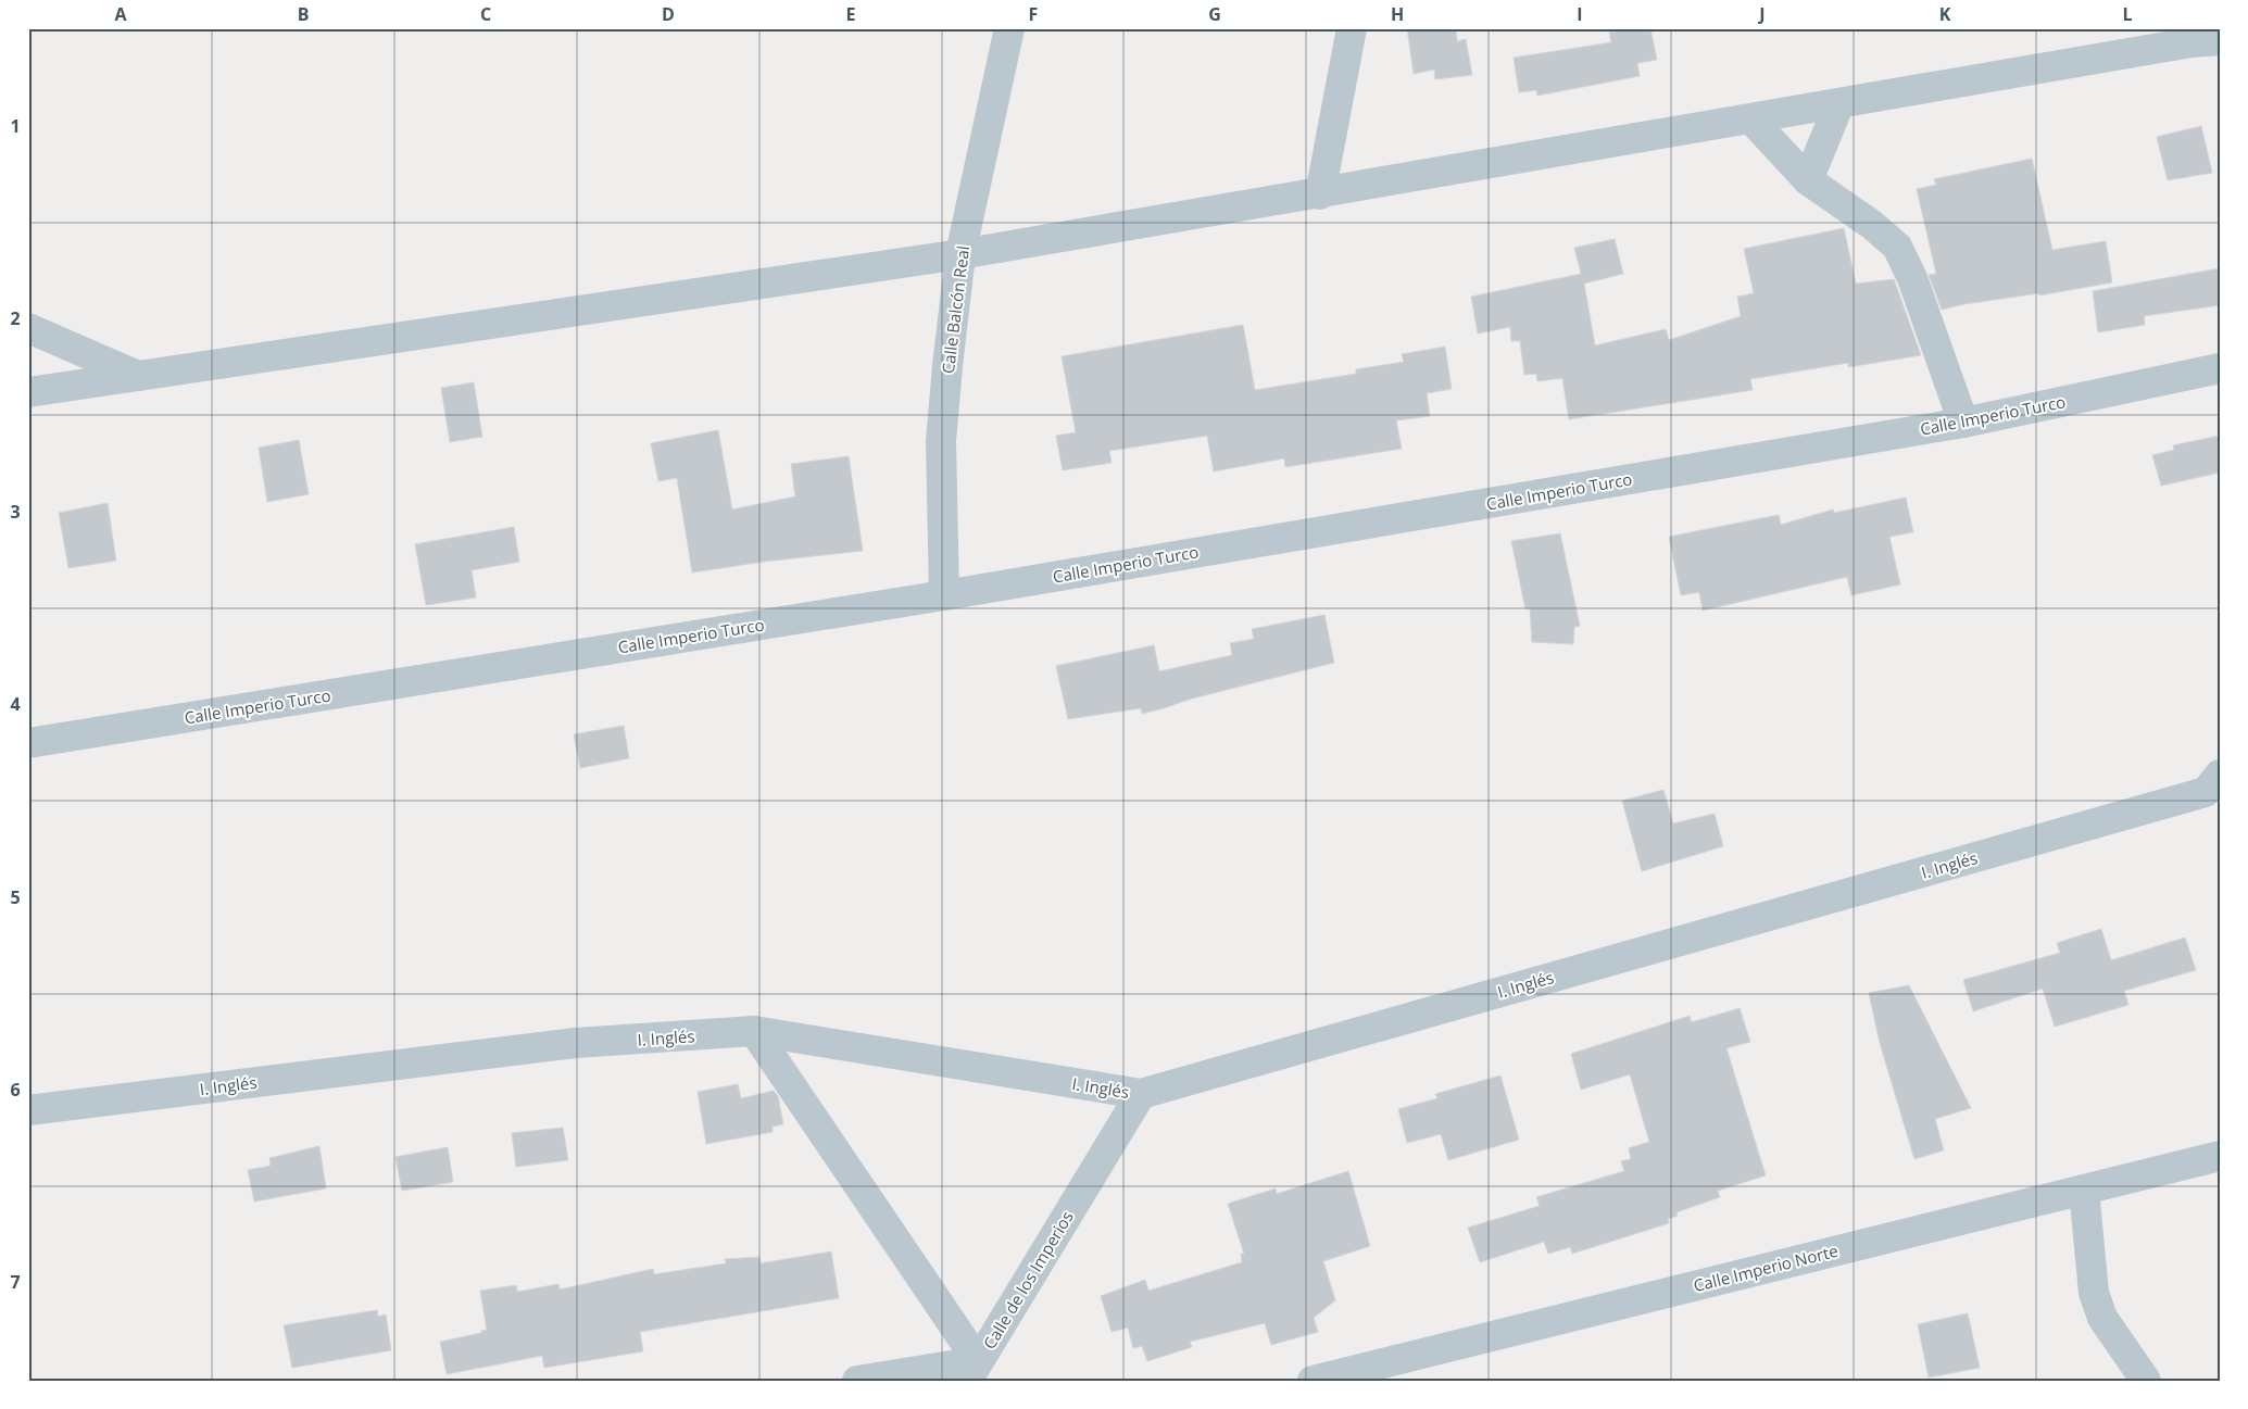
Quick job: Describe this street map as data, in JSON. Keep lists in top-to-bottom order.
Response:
{
  "streets": {
    "street": [
      "Calle Balcón Real",
      "Calle Imperio Turco",
      "I. Inglés",
      "Calle Imperio Norte",
      "Calle de los Imperios"
    ]
  },
  "crossings": [
    ["Calle Balcón Real", "Calle Imperio Turco"],
    ["I. Inglés", "Calle de los Imperios"]
  ],
  "grid": {
    "columns": [
      "A",
      "B",
      "C",
      "D",
      "E",
      "F",
      "G",
      "H",
      "I",
      "J",
      "K",
      "L"
    ],
    "rows": [
      "1",
      "2",
      "3",
      "4",
      "5",
      "6",
      "7"
    ]
  }
}
